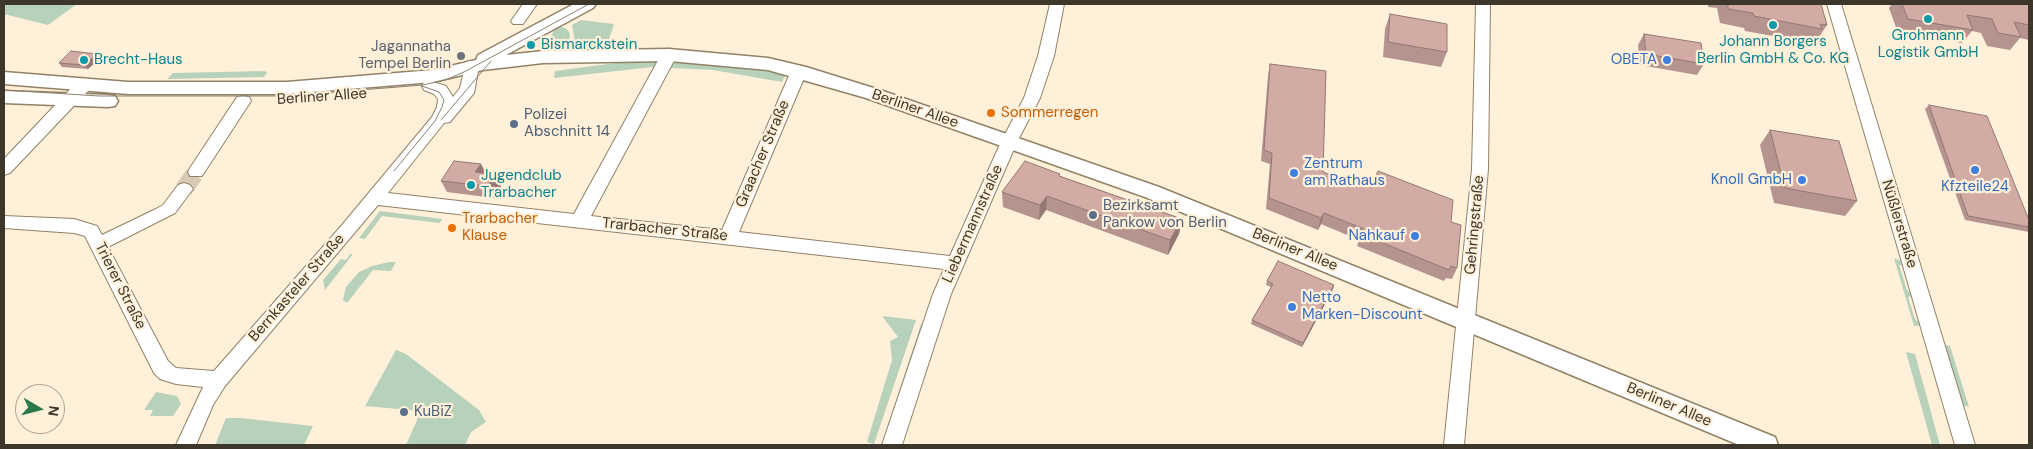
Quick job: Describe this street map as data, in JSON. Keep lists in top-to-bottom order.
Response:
{
  "streets": {
    "main road": ["Berliner Allee"],
    "street": [
      "Graacher Straße",
      "Liebermannstraße",
      "Nüßlerstraße",
      "Gehringstraße",
      "Trarbacher Straße",
      "Trierer Straße",
      "Bernkasteler Straße"
    ]
  },
  "crossings": [
    ["Berliner Allee", "Graacher Straße"],
    ["Berliner Allee", "Liebermannstraße"],
    ["Berliner Allee", "Gehringstraße"],
    ["Berliner Allee", "Bernkasteler Straße"],
    ["Graacher Straße", "Trarbacher Straße"],
    ["Liebermannstraße", "Trarbacher Straße"],
    ["Trarbacher Straße", "Bernkasteler Straße"],
    ["Trierer Straße", "Bernkasteler Straße"]
  ],
  "places": [
    "Grohmann Logistik GmbH",
    "Johann Borgers Berlin GmbH & Co. KG",
    "Bismarckstein",
    "Jagannatha Tempel Berlin",
    "Brecht-Haus",
    "OBETA",
    "Sommerregen",
    "Polizei Abschnitt 14",
    "Kfzteile24",
    "Zentrum am Rathaus",
    "Knoll GmbH",
    "Jugendclub Trarbacher",
    "Bezirksamt Pankow von Berlin",
    "Trarbacher Klause",
    "Nahkauf",
    "Netto Marken-Discount",
    "KuBiZ"
  ],
  "north": "right"
}
